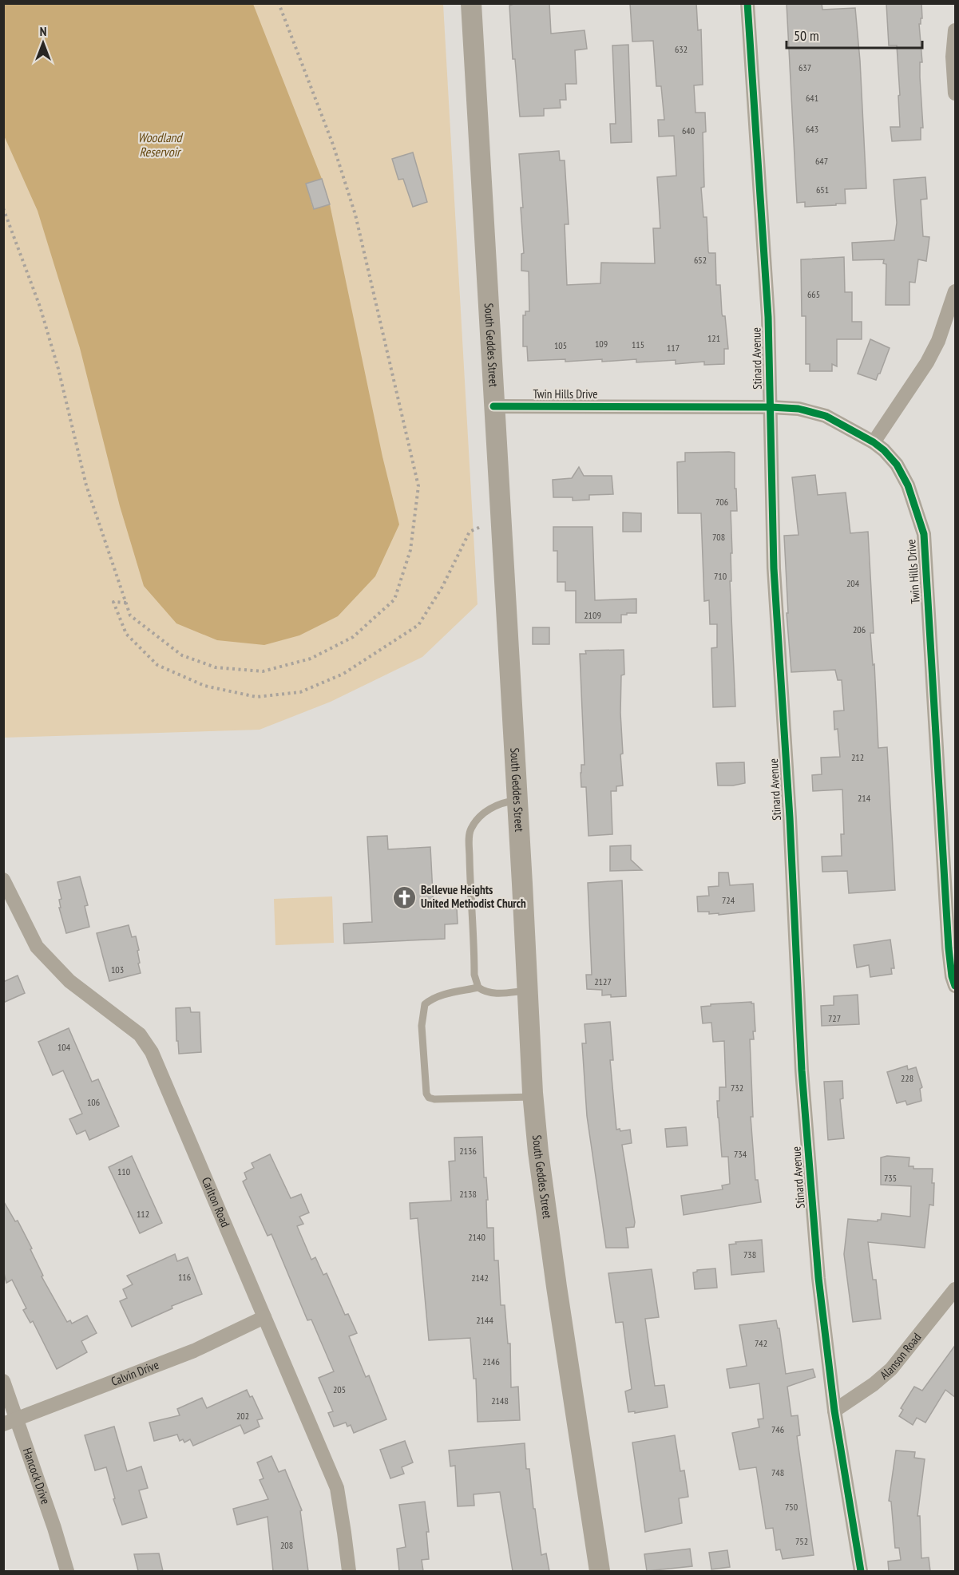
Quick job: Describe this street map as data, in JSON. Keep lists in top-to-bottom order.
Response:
{
  "streets": {
    "main road": ["South Geddes Street"],
    "street": [
      "Stinard Avenue",
      "Twin Hills Drive",
      "Carlton Road",
      "Alanson Road",
      "Calvin Drive",
      "Hancock Drive"
    ]
  },
  "crossings": [
    ["South Geddes Street", "Twin Hills Drive"],
    ["Stinard Avenue", "Twin Hills Drive"],
    ["Stinard Avenue", "Alanson Road"],
    ["Carlton Road", "Calvin Drive"],
    ["Calvin Drive", "Hancock Drive"]
  ],
  "water": ["Woodland Reservoir"],
  "places": {
    "church": ["Bellevue Heights United Methodist Church"]
  },
  "house_numbers": [
    "632",
    "637",
    "641",
    "643",
    "640",
    "647",
    "651",
    "652",
    "665",
    "121",
    "109",
    "115",
    "105",
    "117",
    "706",
    "708",
    "710",
    "204",
    "2109",
    "206",
    "212",
    "214",
    "724",
    "103",
    "2127",
    "727",
    "104",
    "228",
    "732",
    "106",
    "2136",
    "734",
    "110",
    "735",
    "2138",
    "112",
    "2140",
    "738",
    "116",
    "2142",
    "2144",
    "742",
    "2146",
    "205",
    "2148",
    "202",
    "746",
    "748",
    "750",
    "752",
    "208"
  ],
  "scale_bar": "50 m",
  "north": "top"
}
